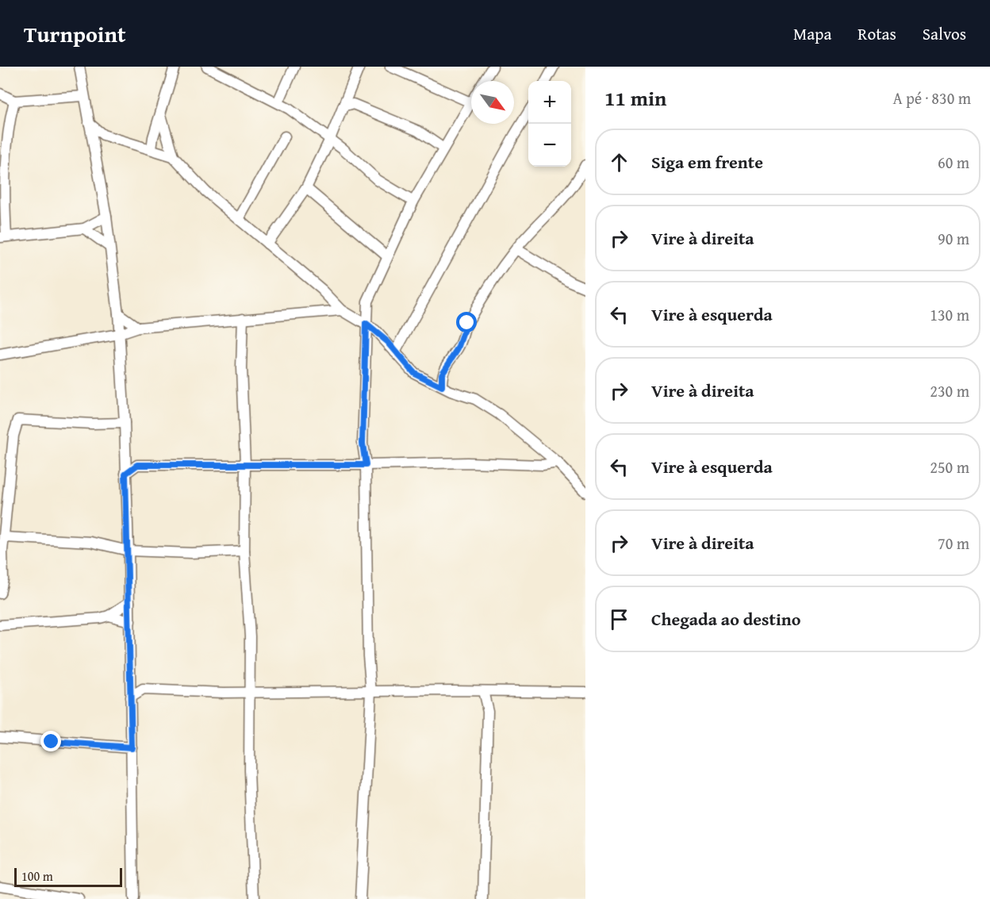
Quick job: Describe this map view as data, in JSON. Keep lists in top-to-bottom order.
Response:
{
  "scale_bar": "100 m",
  "north": "bottom right",
  "page": {
    "header": "Turnpoint",
    "nav": ["Mapa", "Rotas", "Salvos"],
    "heading": ["11 min", "A pé · 830 m"],
    "map_buttons": ["+", "−"],
    "list": [
      ["Siga em frente", "60 m"],
      ["Vire à direita", "90 m"],
      ["Vire à esquerda", "130 m"],
      ["Vire à direita", "230 m"],
      ["Vire à esquerda", "250 m"],
      ["Vire à direita", "70 m"],
      "Chegada ao destino"
    ],
    "scale": "100 m"
  }
}
